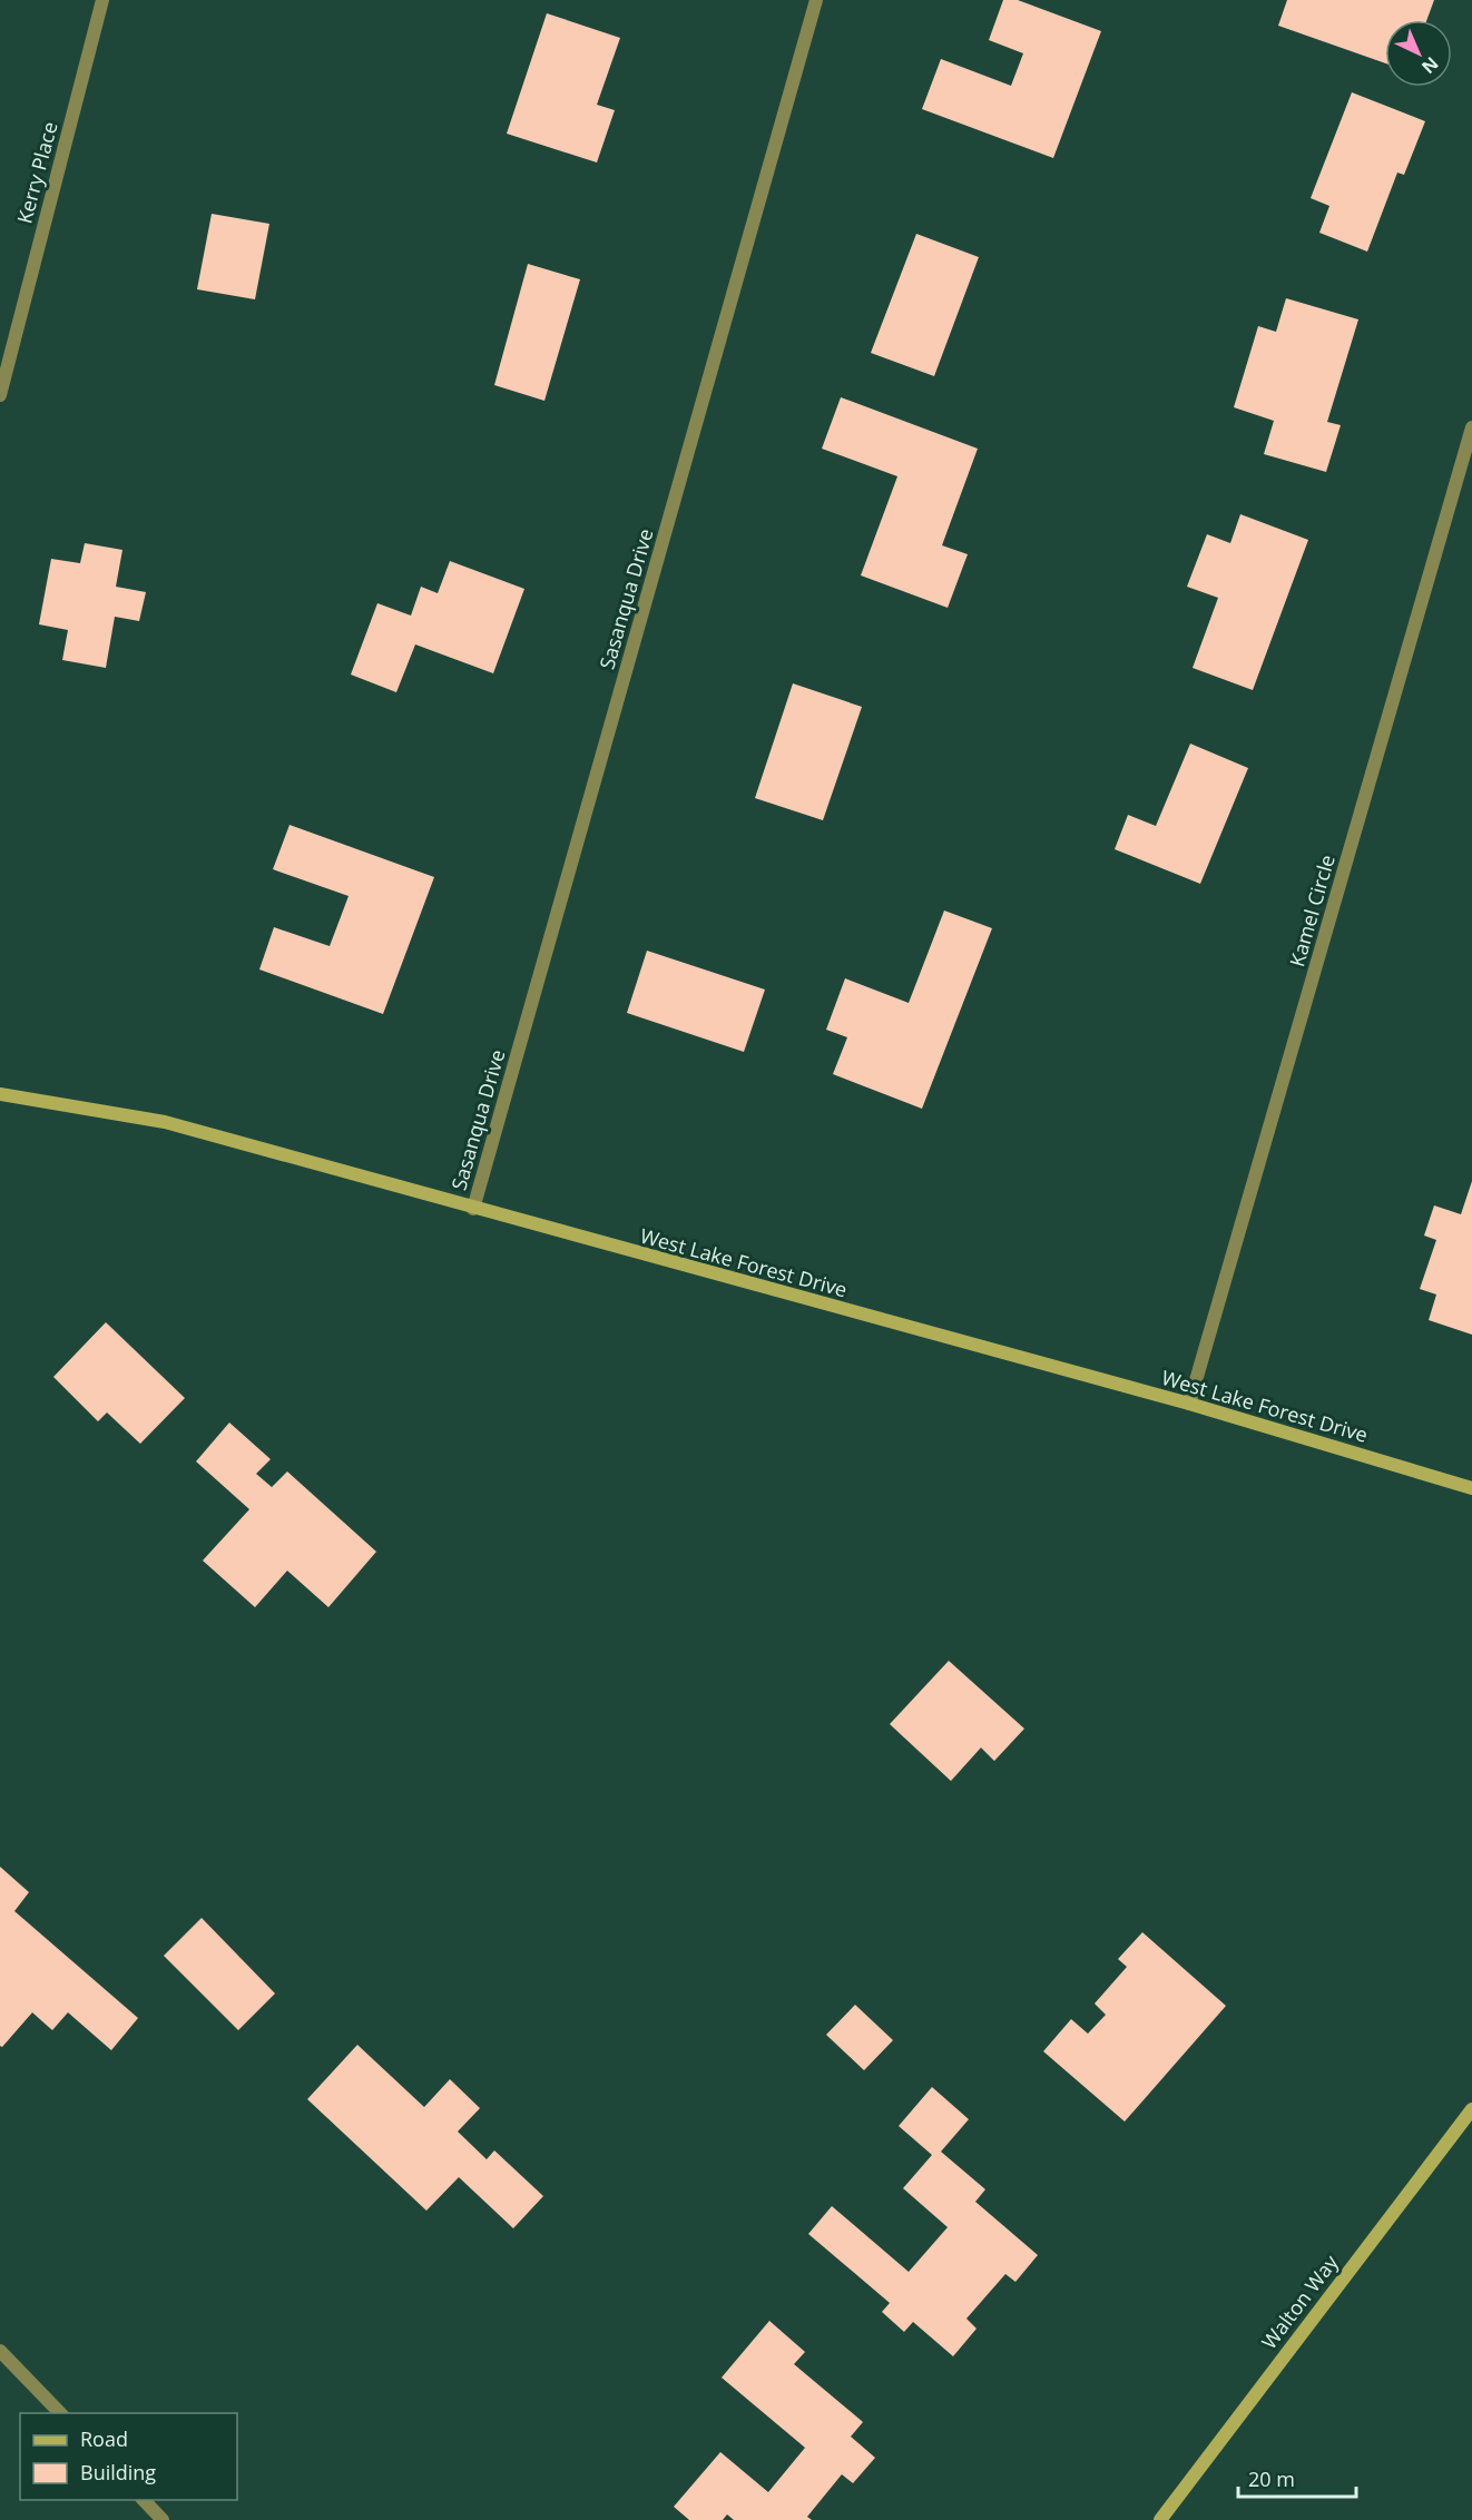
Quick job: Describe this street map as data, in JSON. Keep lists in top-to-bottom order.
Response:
{
  "streets": {
    "street": [
      "Kerry Place",
      "Sasanqua Drive",
      "Kamel Circle",
      "West Lake Forest Drive",
      "Walton Way"
    ]
  },
  "crossings": [
    ["Sasanqua Drive", "West Lake Forest Drive"],
    ["Kamel Circle", "West Lake Forest Drive"]
  ],
  "legend": ["Road", "Building"],
  "scale_bar": "20 m",
  "north": "bottom right"
}
